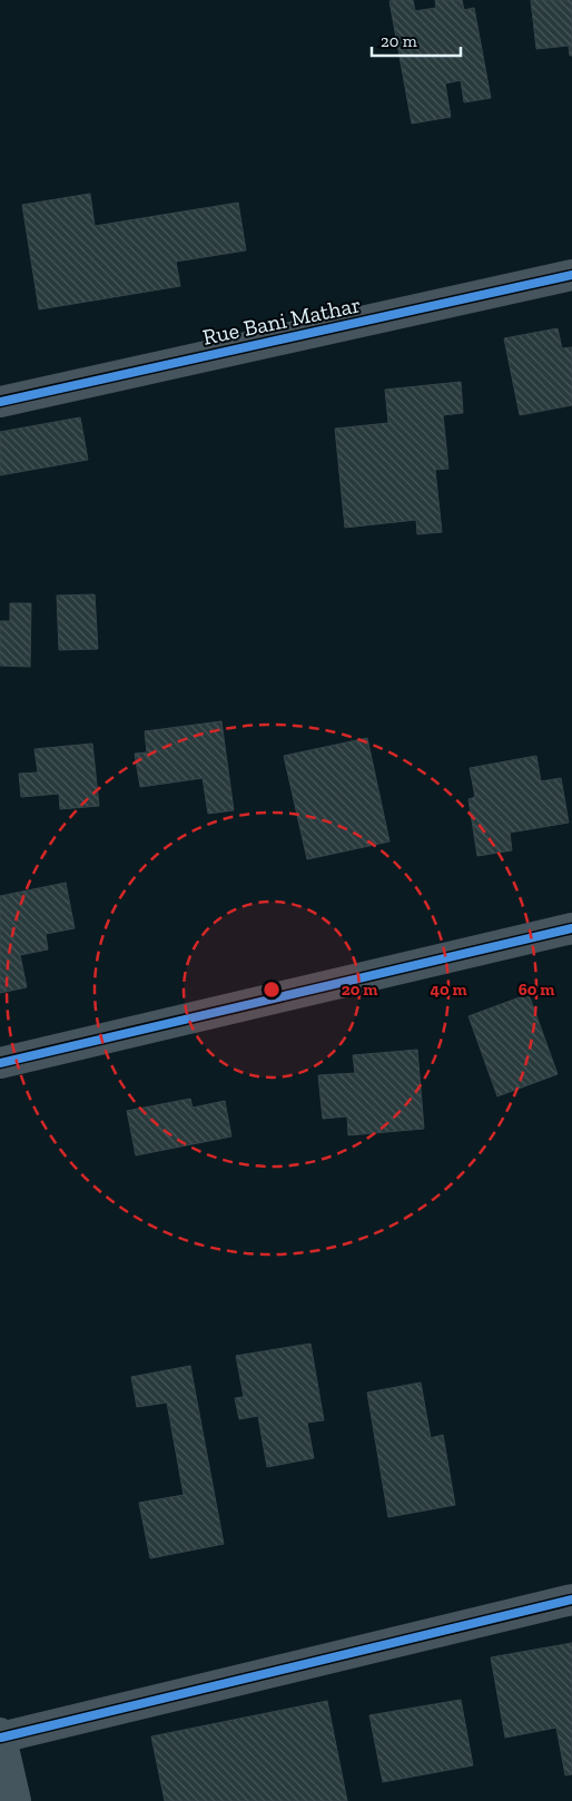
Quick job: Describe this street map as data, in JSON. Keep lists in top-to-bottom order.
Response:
{
  "streets": {
    "street": ["Rue Bani Mathar"]
  },
  "scale_bar": "20 m",
  "rings": ["20 m", "40 m", "60 m"]
}
